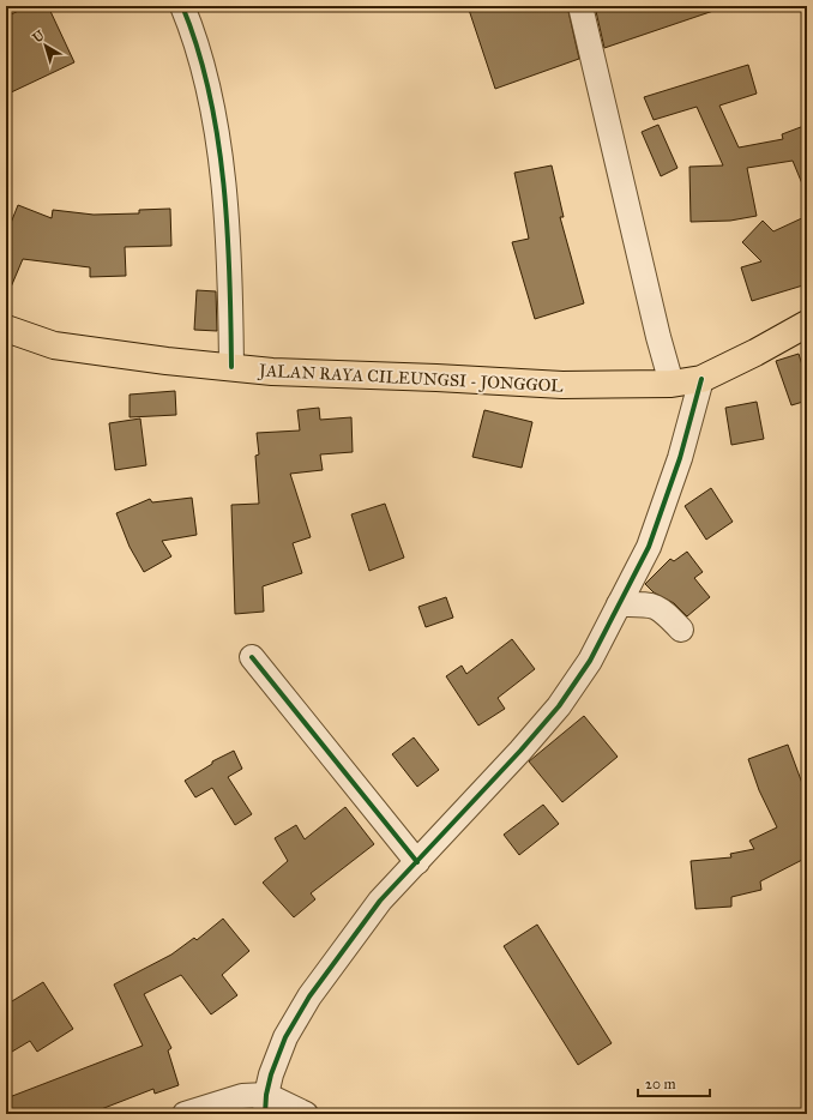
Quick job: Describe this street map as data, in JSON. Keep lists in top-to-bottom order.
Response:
{
  "streets": {
    "main road": ["JALAN RAYA CILEUNGSI - JONGGOL"]
  },
  "scale_bar": "20 m",
  "north": "top left"
}
